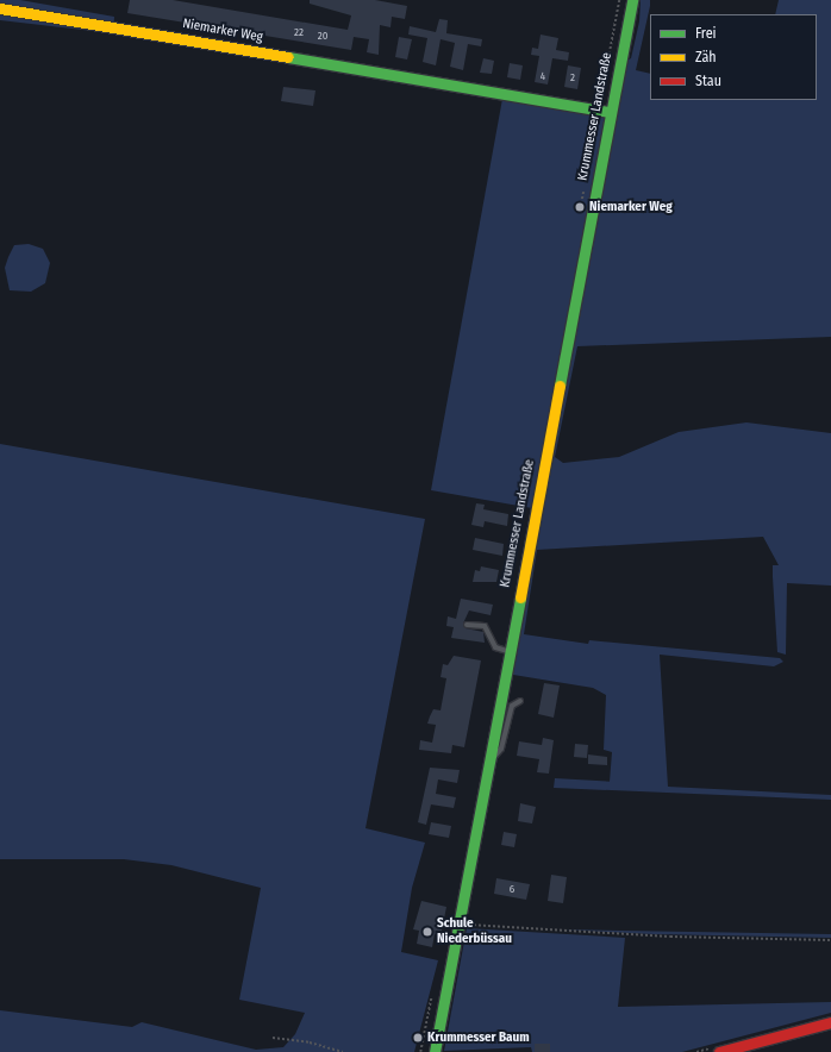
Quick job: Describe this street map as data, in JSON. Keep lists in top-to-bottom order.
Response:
{
  "streets": {
    "main road": ["Niemarker Weg", "Krummesser Landstraße"]
  },
  "crossings": [
    ["Niemarker Weg", "Krummesser Landstraße"]
  ],
  "places": ["Niemarker Weg", "Schule Niederbüssau", "Krummesser Baum"],
  "house_numbers": [
    "22",
    "20",
    "4",
    "2",
    "6"
  ],
  "legend": ["Frei", "Zäh", "Stau"]
}
